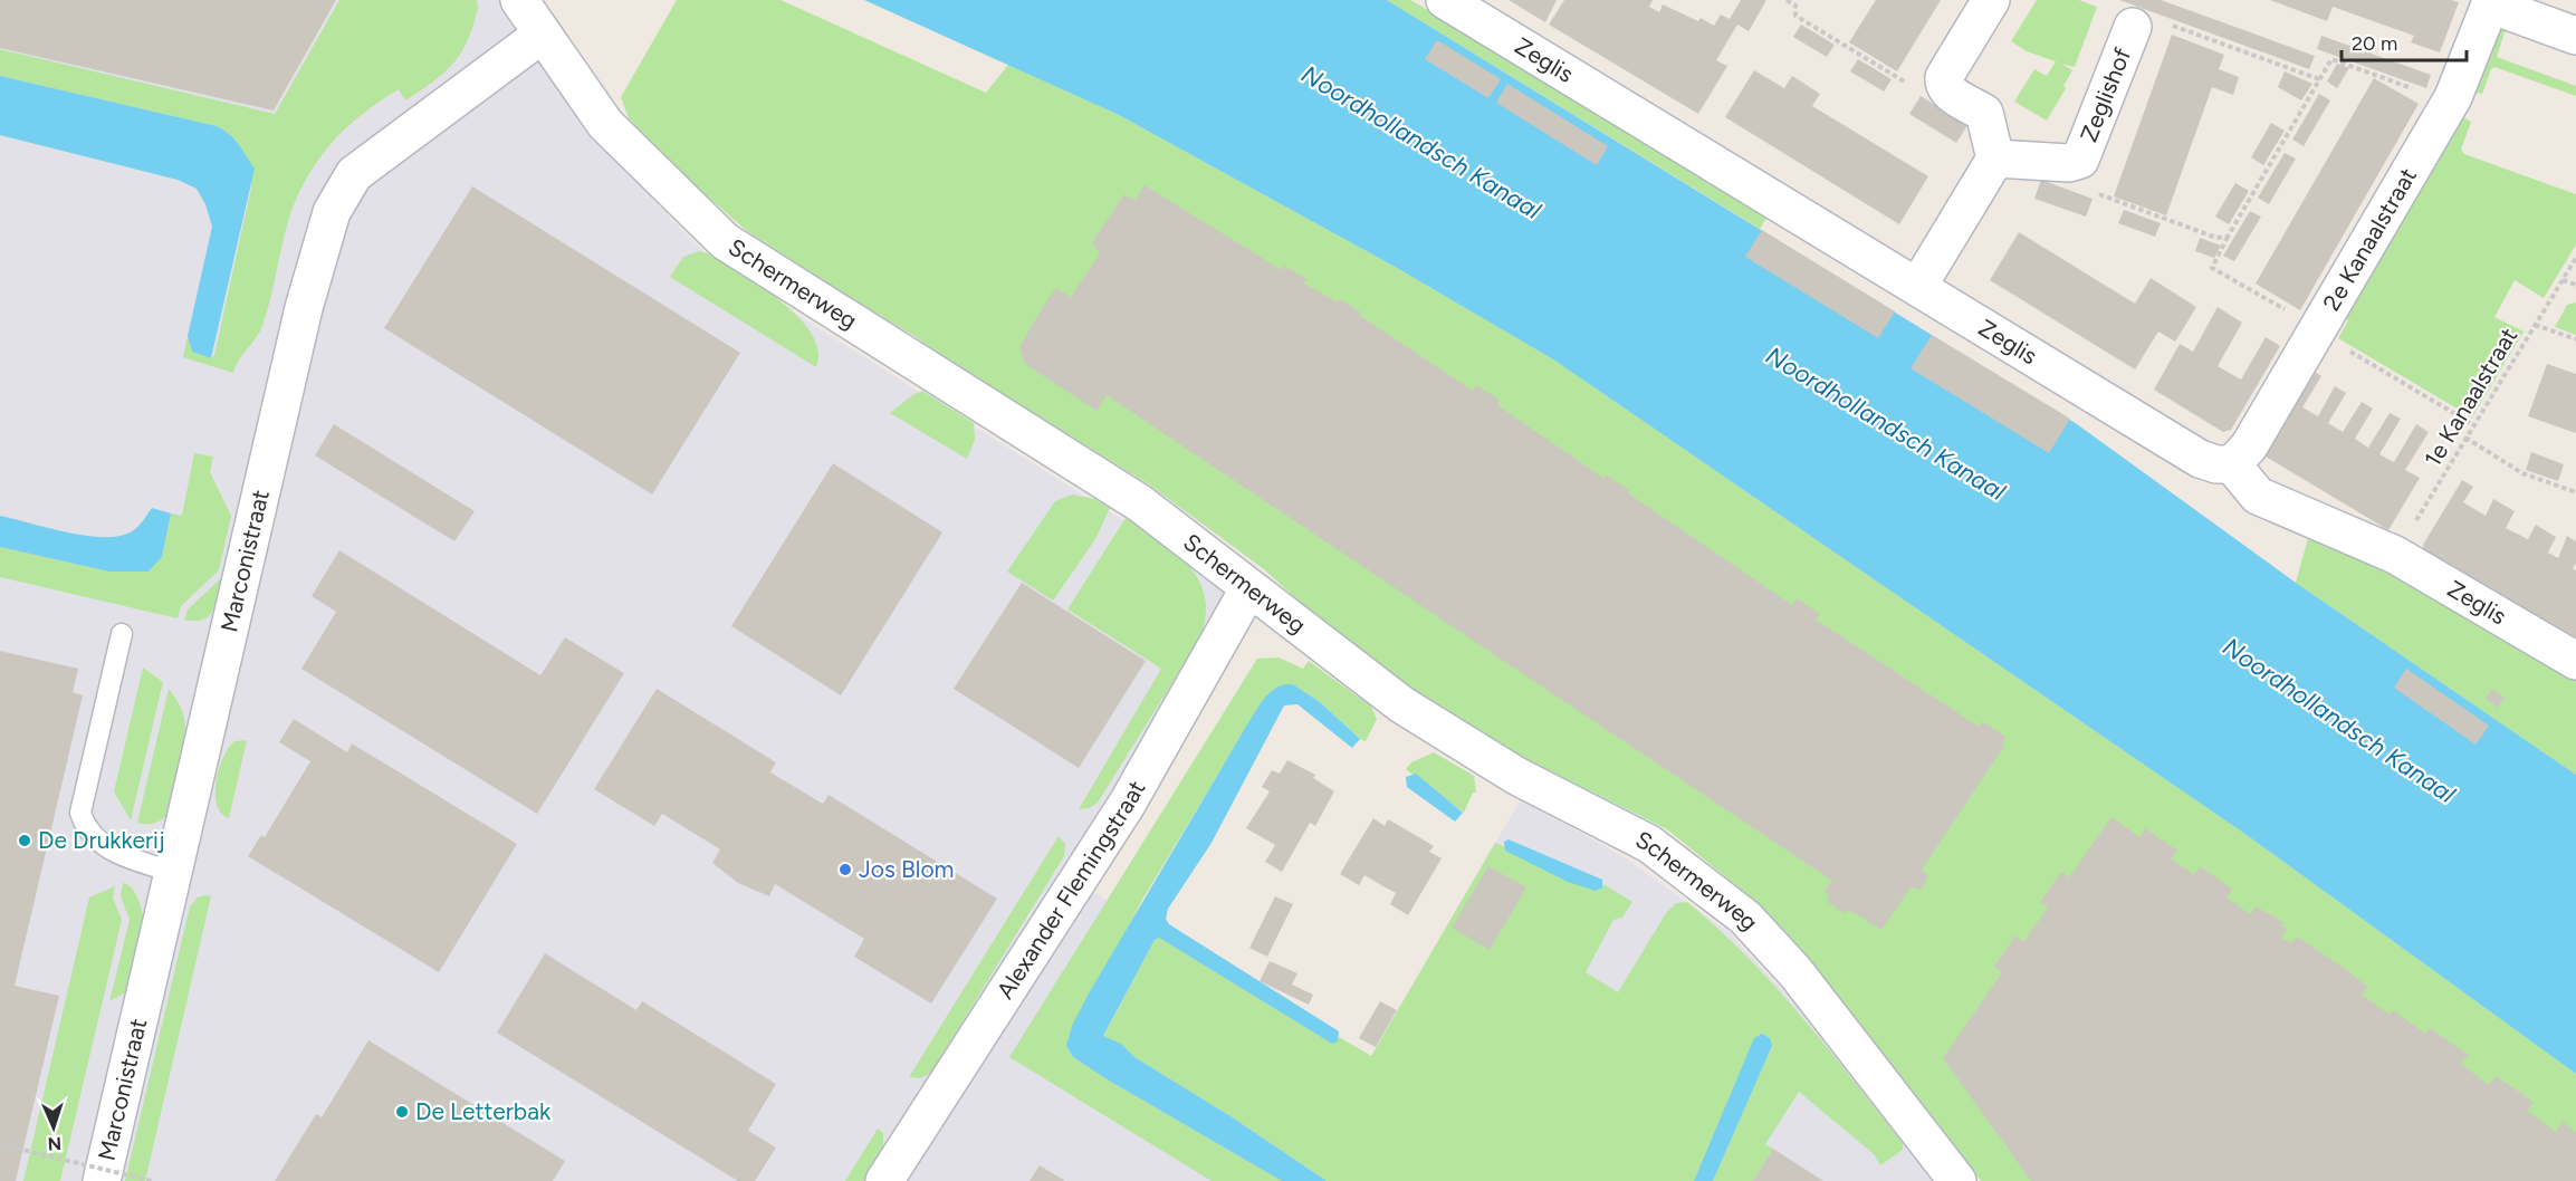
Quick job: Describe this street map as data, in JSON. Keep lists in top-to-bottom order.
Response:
{
  "streets": {
    "street": [
      "Zeglis",
      "Zeglishof",
      "2e Kanaalstraat",
      "Schermerweg",
      "Marconistraat",
      "Alexander Flemingstraat"
    ],
    "path": ["1e Kanaalstraat"]
  },
  "crossings": [
    ["Zeglis", "2e Kanaalstraat"],
    ["Zeglis", "1e Kanaalstraat"],
    ["Schermerweg", "Marconistraat"],
    ["Schermerweg", "Alexander Flemingstraat"]
  ],
  "water": ["Noordhollandsch Kanaal"],
  "places": ["De Drukkerij", "Jos Blom", "De Letterbak"],
  "scale_bar": "20 m",
  "north": "bottom"
}
